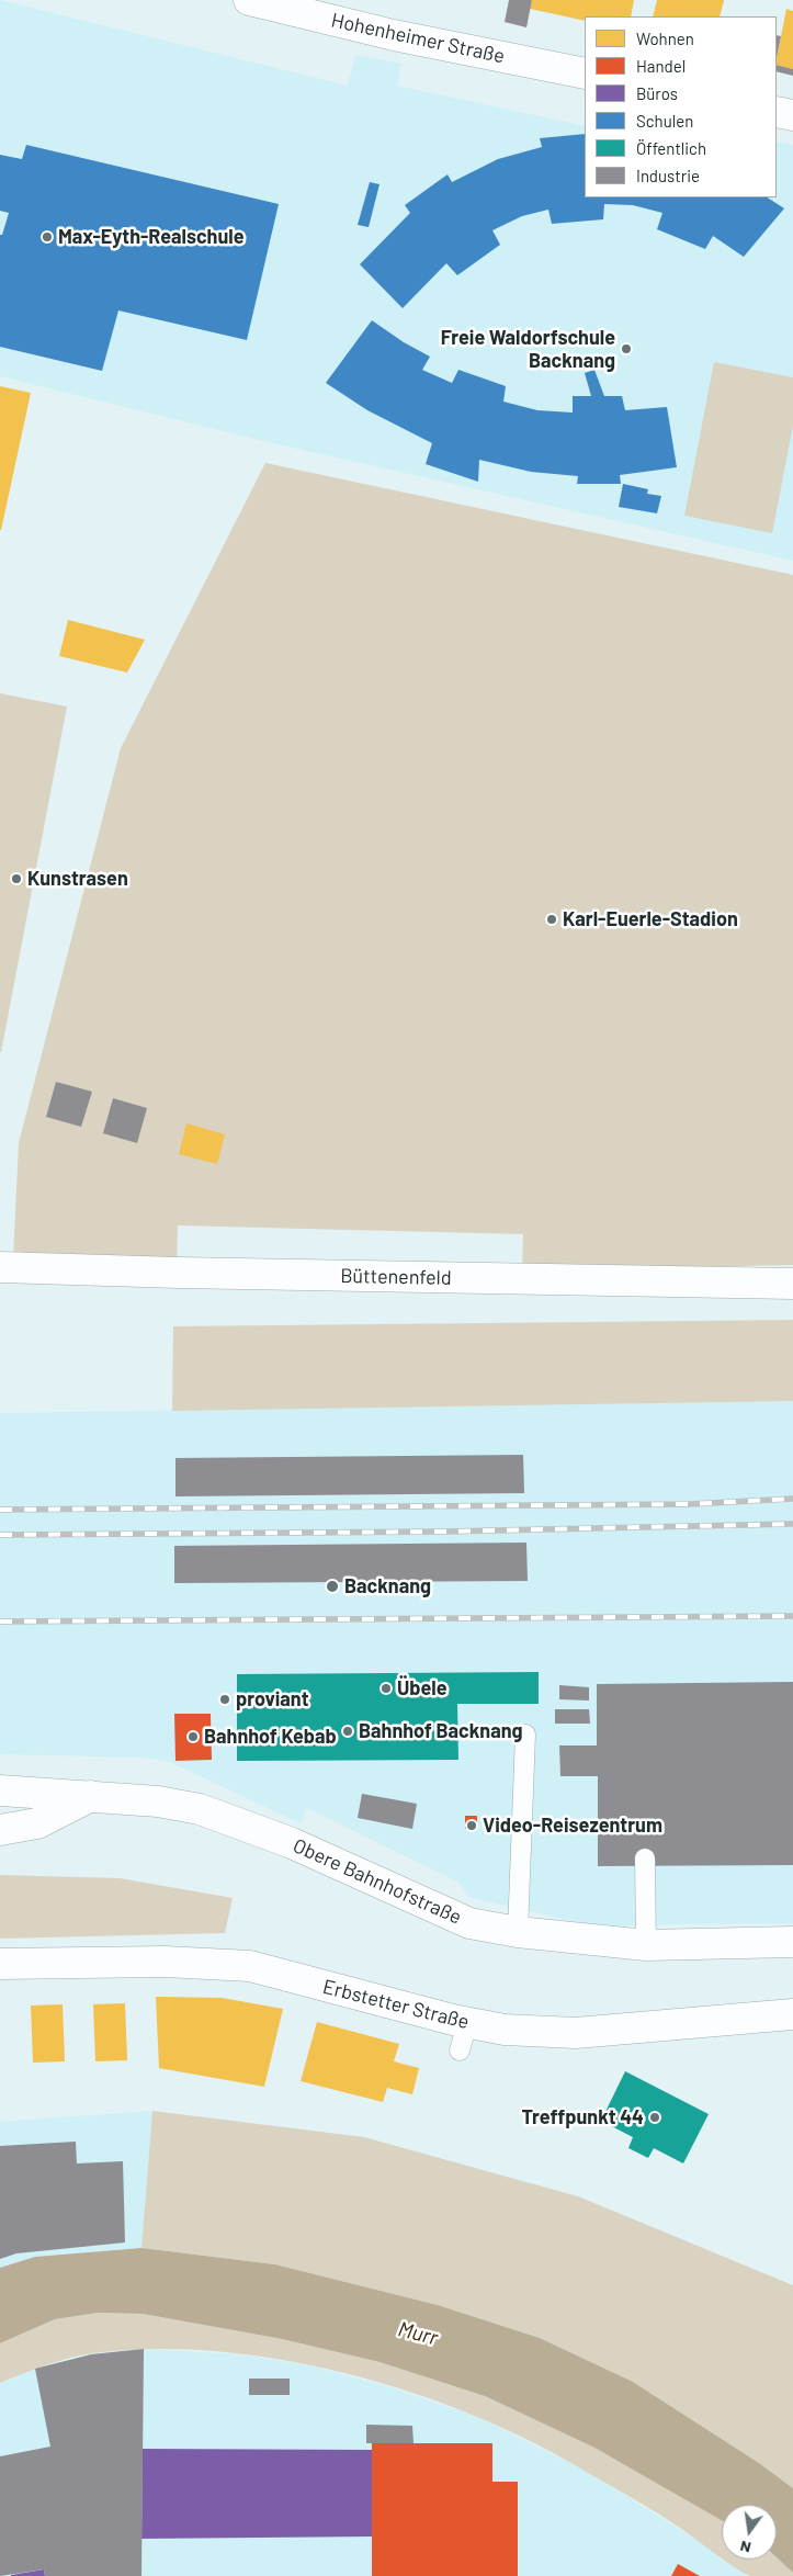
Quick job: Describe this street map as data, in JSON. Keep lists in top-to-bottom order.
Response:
{
  "streets": {
    "street": [
      "Hohenheimer Straße",
      "Büttenenfeld",
      "Obere Bahnhofstraße",
      "Erbstetter Straße"
    ]
  },
  "water": ["Murr"],
  "places": [
    "Max-Eyth-Realschule",
    "Freie Waldorfschule Backnang",
    "Kunstrasen",
    "Karl-Euerle-Stadion",
    "Backnang",
    "Übele",
    "proviant",
    "Bahnhof Backnang",
    "Bahnhof Kebab",
    "Video-Reisezentrum",
    "Treffpunkt 44"
  ],
  "legend": [
    "Wohnen",
    "Handel",
    "Büros",
    "Schulen",
    "Öffentlich",
    "Industrie"
  ],
  "north": "bottom"
}
